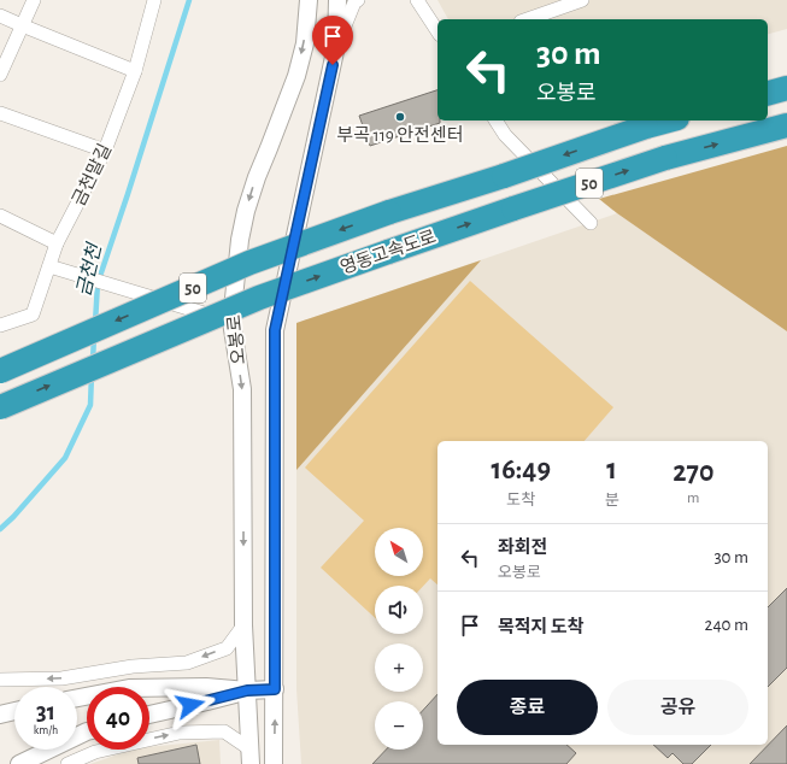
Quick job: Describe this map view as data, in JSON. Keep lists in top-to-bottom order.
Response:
{
  "streets": {
    "highway": ["50", "영동고속도로"],
    "street": ["금천말길", "오봉로"]
  },
  "water": ["금천천"],
  "places": ["부곡 119 안전센터"],
  "north": "top left",
  "page": {
    "turn": ["30 m", "오봉로"],
    "eta": [
      "16:49",
      "도착",
      "1",
      "분",
      "270",
      "m"
    ],
    "list": [
      {
        "name": "좌회전",
        "note": "오봉로",
        "value": "30 m"
      },
      {
        "name": "목적지 도착",
        "value": "240 m"
      }
    ],
    "map_buttons": ["+", "−"],
    "buttons": ["종료", "공유"],
    "speed": "31 km/h",
    "limit": "40"
  }
}
